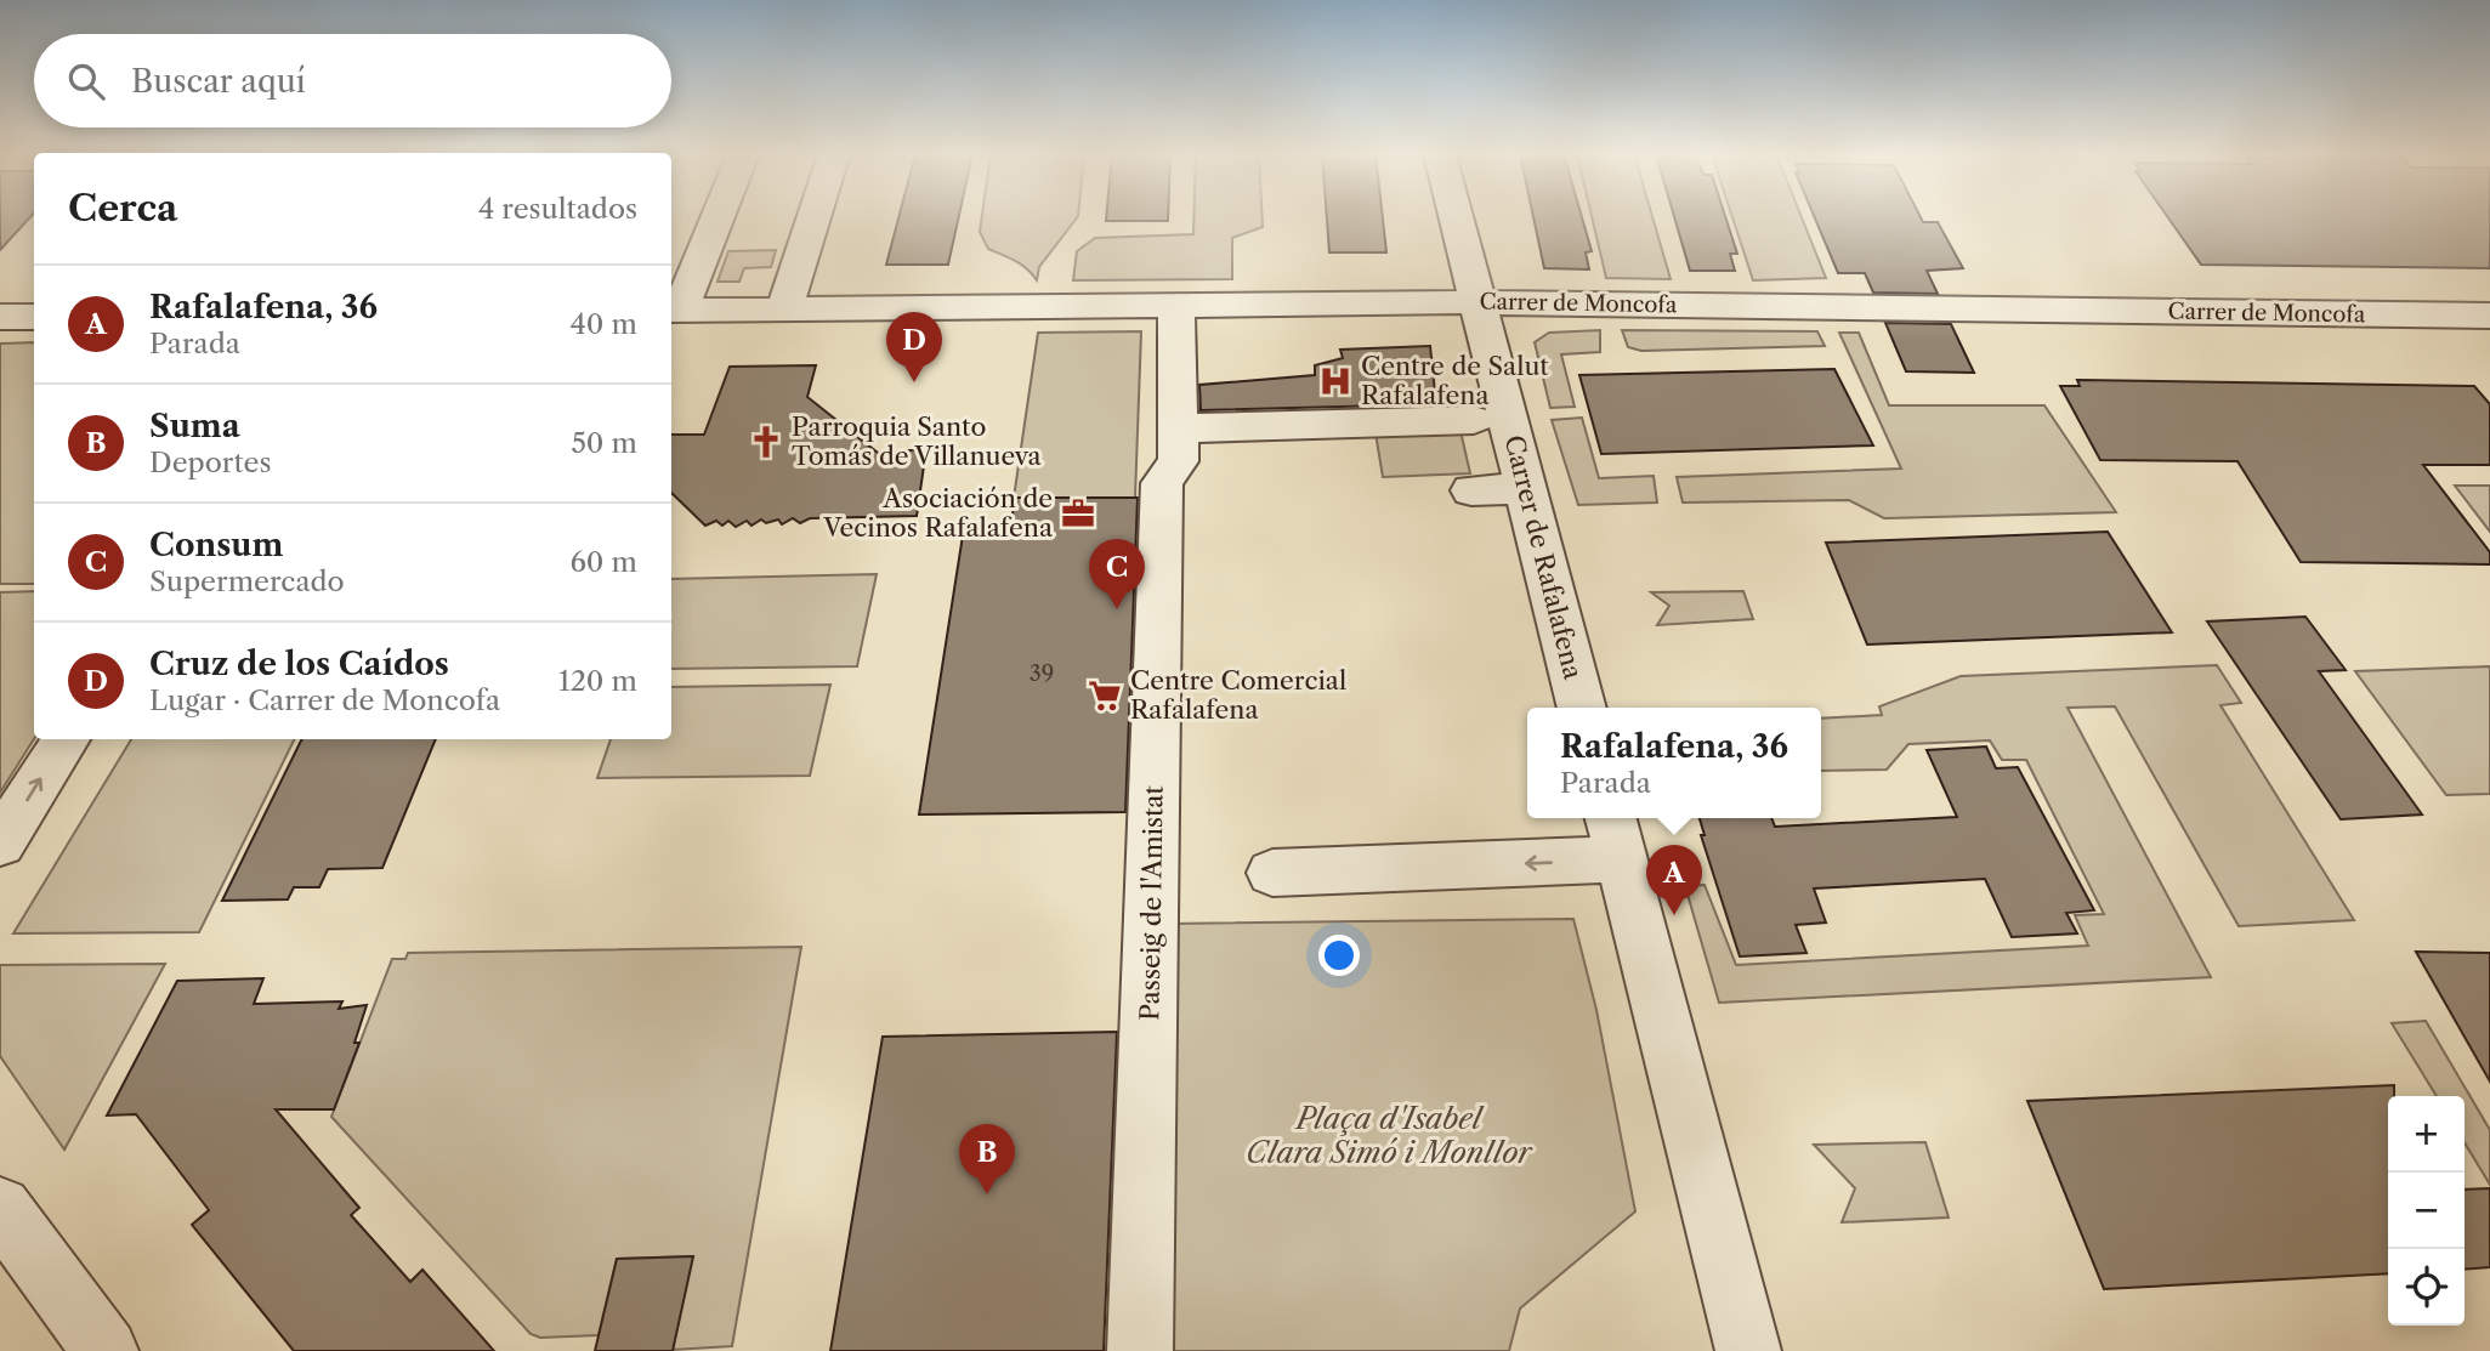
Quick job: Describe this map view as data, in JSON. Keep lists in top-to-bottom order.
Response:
{
  "streets": {
    "street": ["Carrer de Moncofa", "Carrer de Rafalafena", "Passeig de l'Amistat"]
  },
  "crossings": [
    ["Carrer de Moncofa", "Carrer de Rafalafena"]
  ],
  "parks": ["Plaça d'Isabel Clara Simó i Monllor"],
  "places": {
    "hospital": ["Centre de Salut Rafalafena"],
    "church": ["Parroquia Santo Tomás de Villanueva"],
    "office": ["Asociación de Vecinos Rafalafena"],
    "supermarket": ["Centre Comercial Rafalafena"]
  },
  "house_numbers": ["39"],
  "page": {
    "search": "Buscar aquí",
    "heading": ["Cerca", "4 resultados"],
    "list": [
      {
        "mark": "A",
        "name": "Rafalafena, 36",
        "note": "Parada",
        "value": "40 m"
      },
      {
        "mark": "B",
        "name": "Suma",
        "note": "Deportes",
        "value": "50 m"
      },
      {
        "mark": "C",
        "name": "Consum",
        "note": "Supermercado",
        "value": "60 m"
      },
      {
        "mark": "D",
        "name": "Cruz de los Caídos",
        "note": "Lugar · Carrer de Moncofa",
        "value": "120 m"
      }
    ],
    "pins": [
      "D",
      "C",
      "A",
      "B"
    ],
    "popup": ["Rafalafena, 36", "Parada"],
    "map_buttons": ["+", "−"]
  }
}
